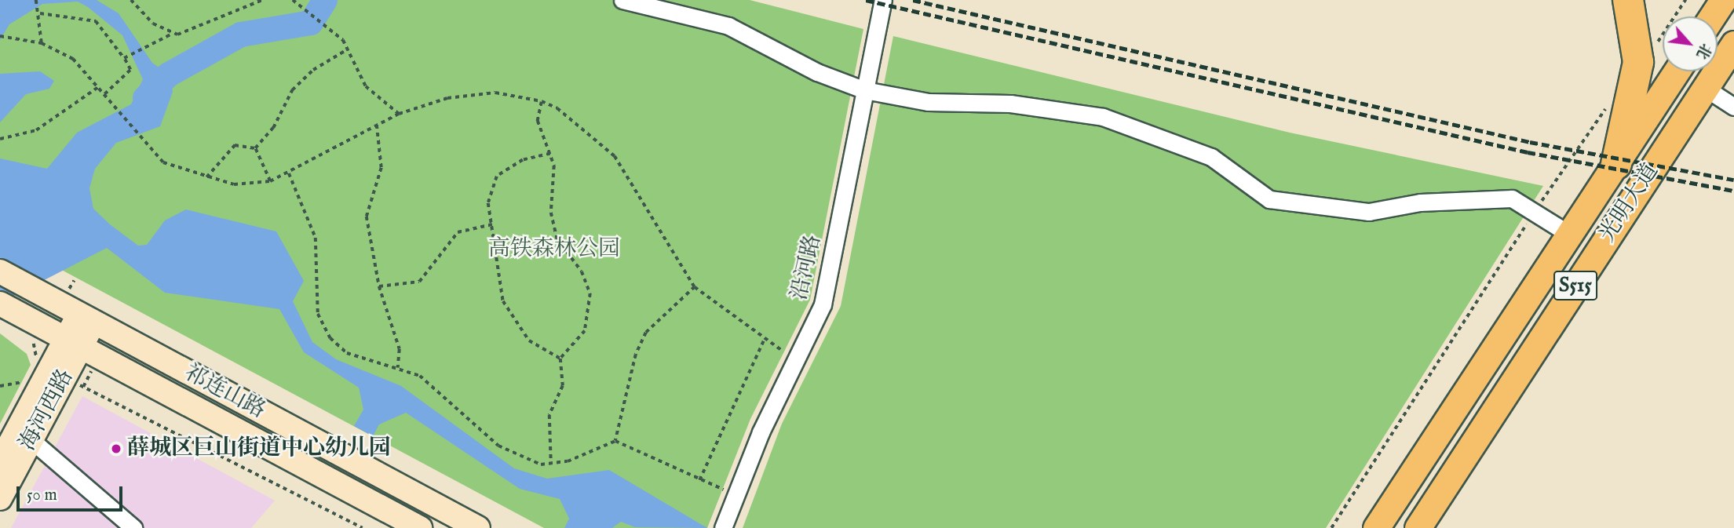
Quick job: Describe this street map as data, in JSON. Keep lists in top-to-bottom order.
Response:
{
  "streets": {
    "main road": [
      "光明大道",
      "S515",
      "祁连山路",
      "海河西路"
    ],
    "street": ["沿河路"]
  },
  "crossings": [
    ["祁连山路", "海河西路"]
  ],
  "parks": ["高铁森林公园"],
  "places": ["薛城区巨山街道中心幼儿园"],
  "scale_bar": "50 m",
  "north": "bottom right"
}
